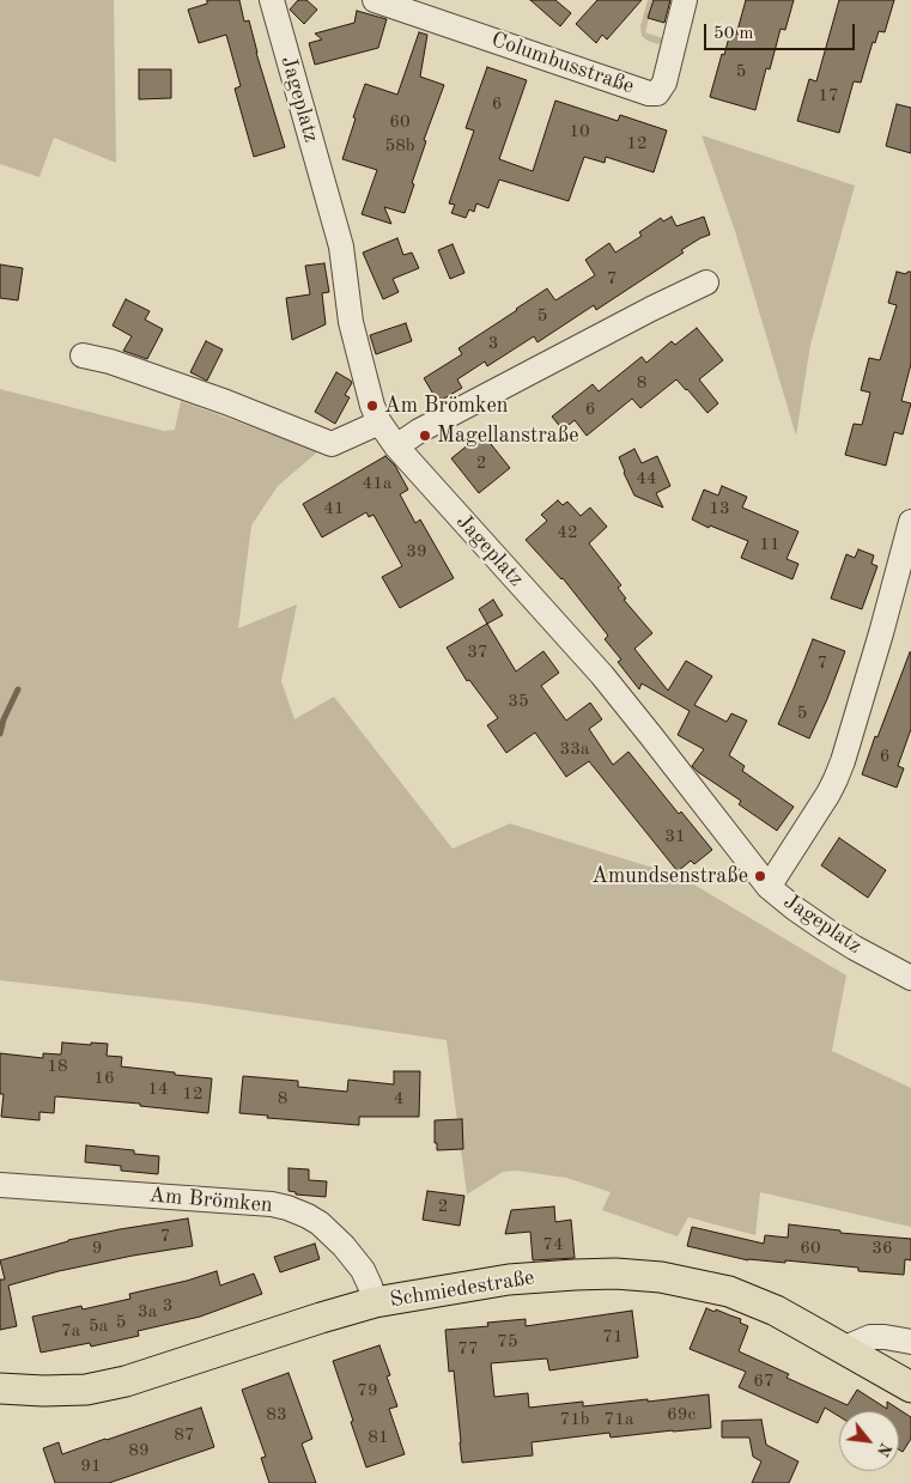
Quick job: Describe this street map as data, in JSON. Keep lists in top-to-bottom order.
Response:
{
  "streets": {
    "main road": ["Schmiedestraße"],
    "street": ["Columbusstraße", "Jageplatz", "Am Brömken"]
  },
  "crossings": [
    ["Am Brömken", "Schmiedestraße"]
  ],
  "places": ["Am Brömken", "Magellanstraße", "Amundsenstraße"],
  "house_numbers": [
    "5",
    "17",
    "6",
    "60",
    "10",
    "12",
    "58b",
    "7",
    "5",
    "3",
    "8",
    "6",
    "2",
    "44",
    "41a",
    "41",
    "13",
    "42",
    "11",
    "39",
    "37",
    "7",
    "35",
    "5",
    "33a",
    "6",
    "31",
    "18",
    "16",
    "14",
    "12",
    "8",
    "4",
    "2",
    "7",
    "74",
    "9",
    "60",
    "36",
    "3",
    "3a",
    "5",
    "5a",
    "7a",
    "71",
    "75",
    "77",
    "67",
    "79",
    "83",
    "69c",
    "71b",
    "71a",
    "87",
    "81",
    "89",
    "91"
  ],
  "scale_bar": "50 m",
  "north": "bottom right"
}
